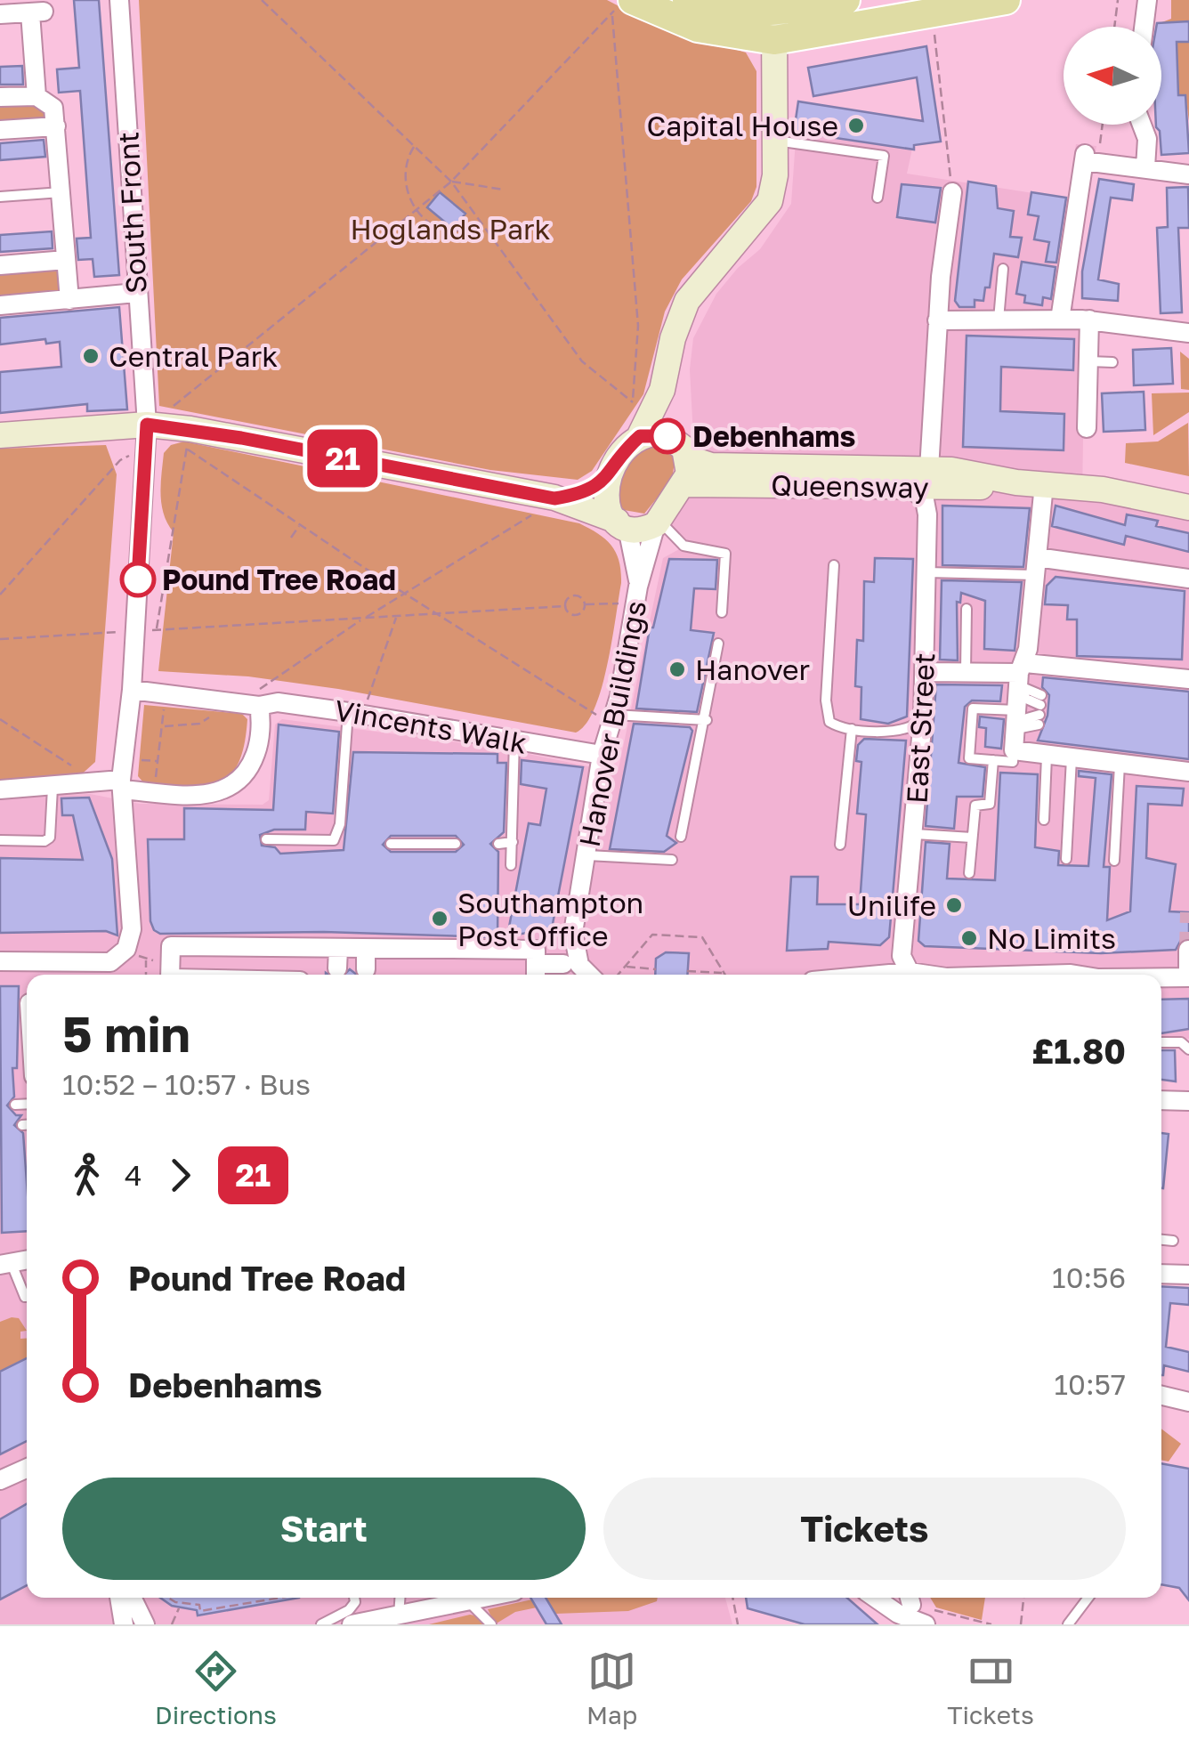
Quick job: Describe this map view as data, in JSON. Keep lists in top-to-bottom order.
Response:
{
  "streets": {
    "street": [
      "South Front",
      "Queensway",
      "Hanover Buildings",
      "Vincents Walk",
      "East Street"
    ]
  },
  "crossings": [
    ["Queensway", "Hanover Buildings"],
    ["Queensway", "East Street"],
    ["Hanover Buildings", "Vincents Walk"]
  ],
  "parks": ["Hoglands Park"],
  "places": [
    "Capital House",
    "Central Park",
    "Debenhams",
    "Pound Tree Road",
    "Hanover",
    "Unilife",
    "Southampton Post Office",
    "No Limits"
  ],
  "lines": ["bus line 21"],
  "north": "left",
  "page": {
    "on_map": "21",
    "heading": ["5 min", "10:52 – 10:57 · Bus", "£1.80"],
    "legs": ["4", "21"],
    "list": [
      {
        "name": "Pound Tree Road",
        "value": "10:56"
      },
      {
        "name": "Debenhams",
        "value": "10:57"
      }
    ],
    "buttons": ["Start", "Tickets"],
    "tabs": ["Directions", "Map", "Tickets"]
  }
}
